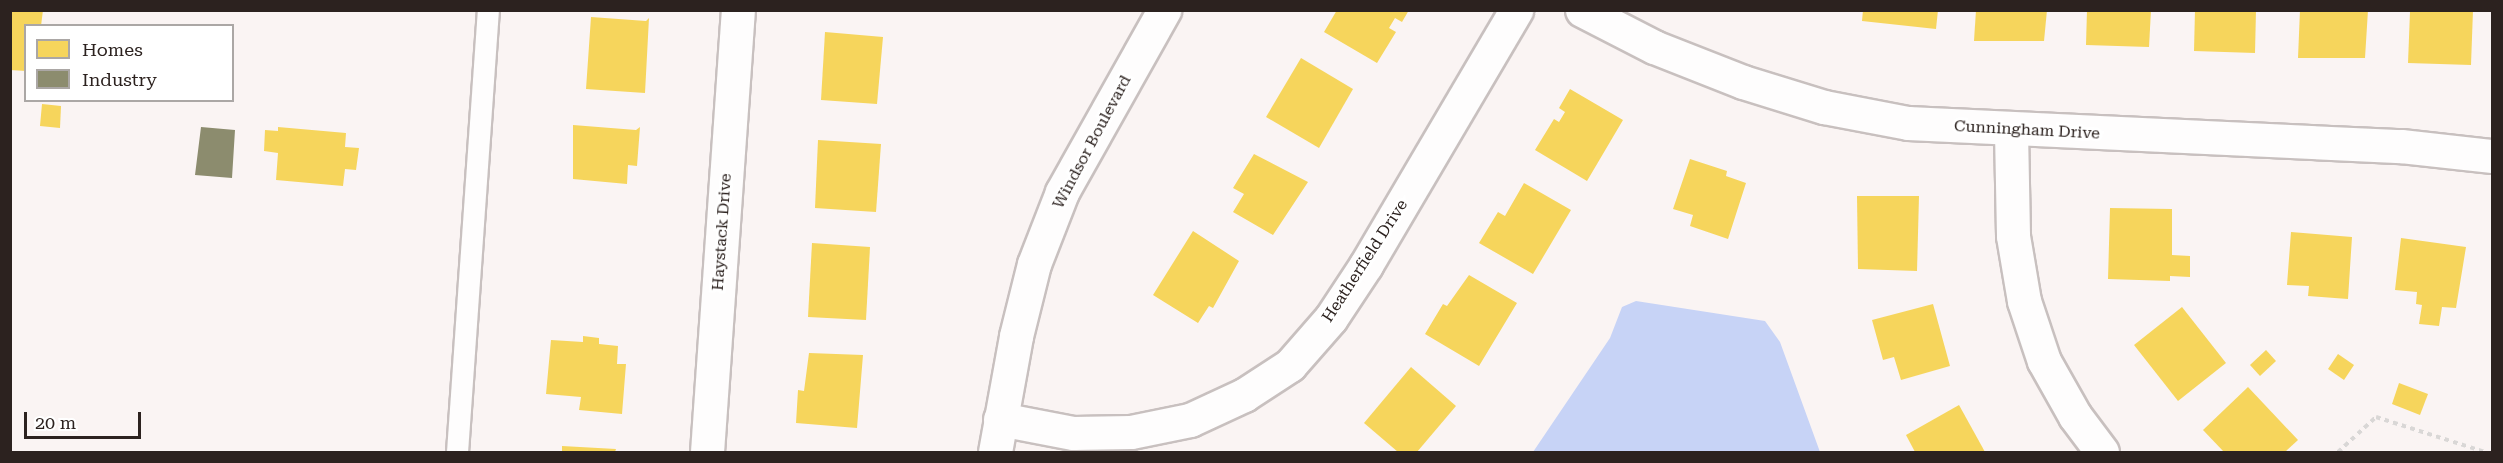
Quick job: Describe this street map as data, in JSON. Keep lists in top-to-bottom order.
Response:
{
  "streets": {
    "street": [
      "Cunningham Drive",
      "Windsor Boulevard",
      "Haystack Drive",
      "Heatherfield Drive"
    ]
  },
  "crossings": [
    ["Windsor Boulevard", "Heatherfield Drive"]
  ],
  "legend": ["Homes", "Industry"],
  "scale_bar": "20 m"
}
